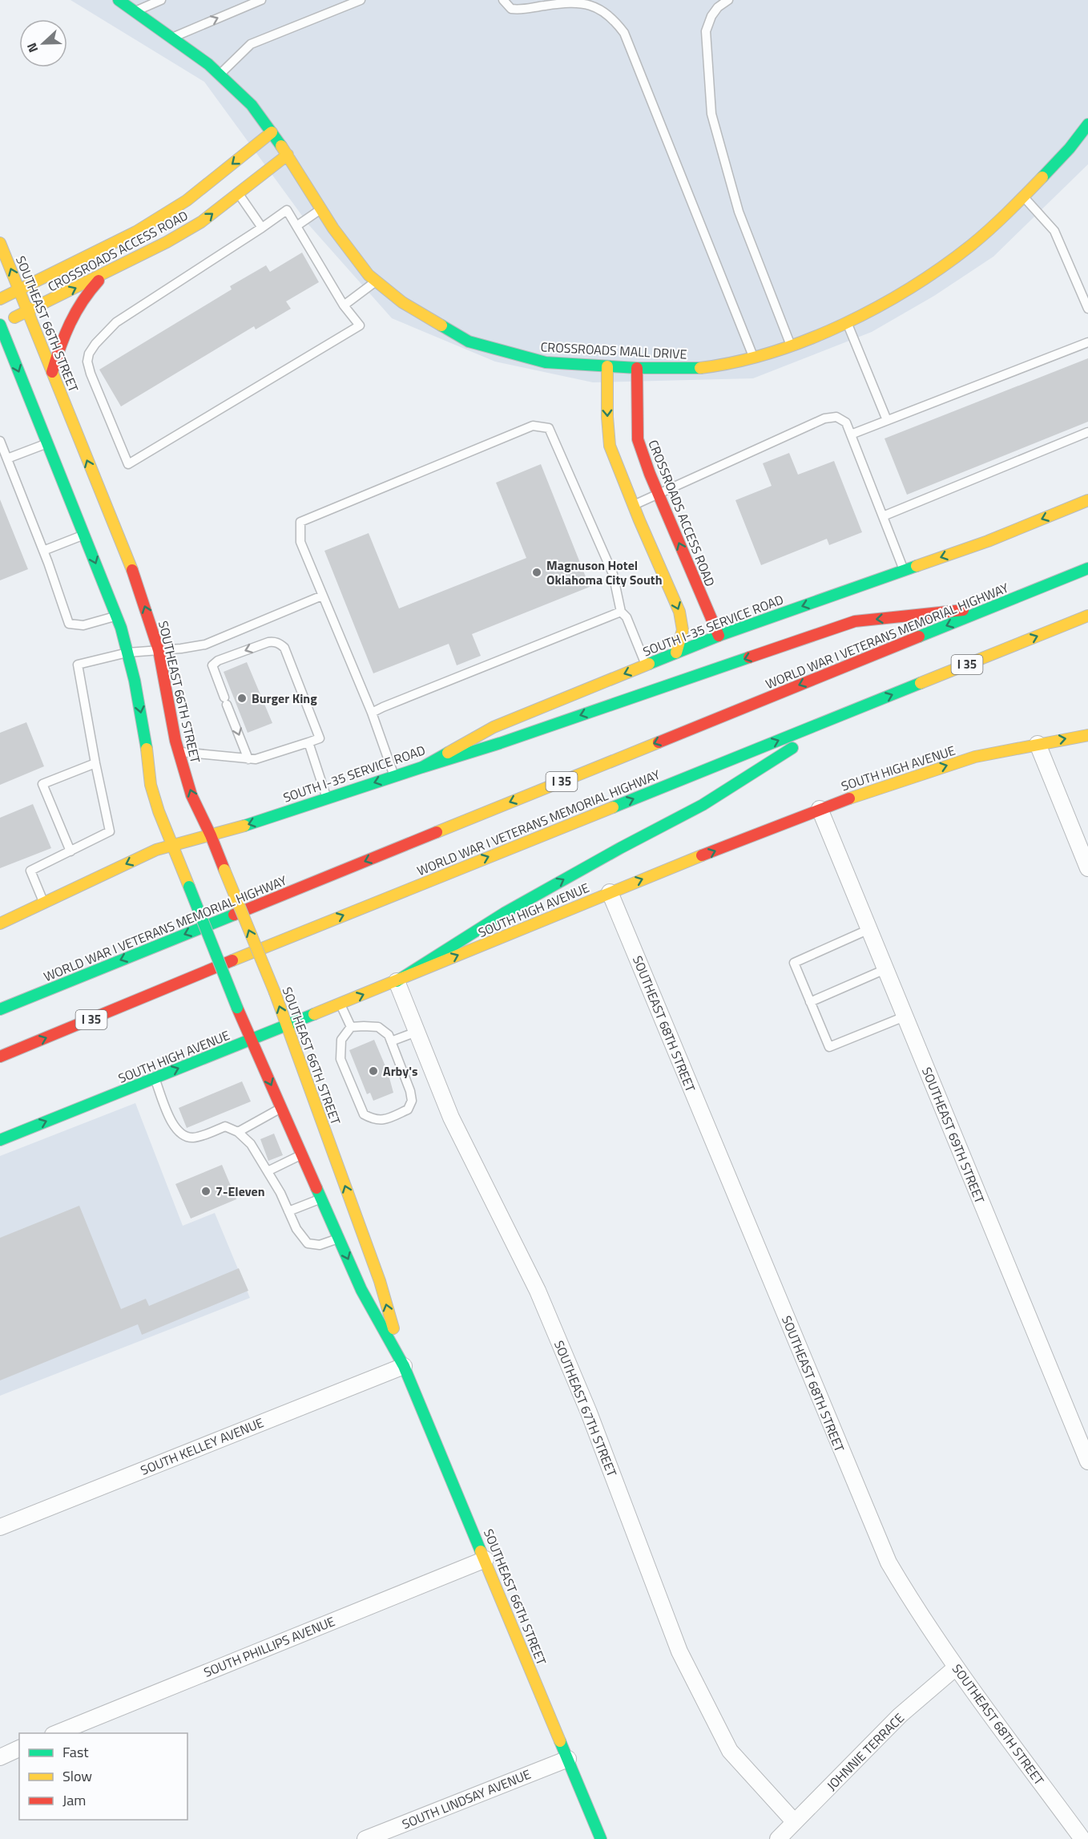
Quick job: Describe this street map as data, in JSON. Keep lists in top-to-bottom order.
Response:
{
  "streets": {
    "main road": [
      "CROSSROADS ACCESS ROAD",
      "SOUTHEAST 66TH STREET",
      "CROSSROADS MALL DRIVE",
      "SOUTH I-35 SERVICE ROAD",
      "WORLD WAR I VETERANS MEMORIAL HIGHWAY",
      "I 35",
      "SOUTH HIGH AVENUE"
    ],
    "street": [
      "SOUTHEAST 68TH STREET",
      "SOUTHEAST 69TH STREET",
      "SOUTHEAST 67TH STREET",
      "SOUTH KELLEY AVENUE",
      "SOUTH PHILLIPS AVENUE",
      "JOHNNIE TERRACE",
      "SOUTH LINDSAY AVENUE"
    ]
  },
  "crossings": [
    ["CROSSROADS ACCESS ROAD", "SOUTHEAST 66TH STREET"],
    ["CROSSROADS ACCESS ROAD", "CROSSROADS MALL DRIVE"],
    ["CROSSROADS ACCESS ROAD", "SOUTH I-35 SERVICE ROAD"],
    ["SOUTHEAST 66TH STREET", "SOUTH I-35 SERVICE ROAD"],
    ["SOUTHEAST 66TH STREET", "SOUTH HIGH AVENUE"],
    ["SOUTHEAST 66TH STREET", "SOUTH KELLEY AVENUE"],
    ["SOUTHEAST 66TH STREET", "SOUTH PHILLIPS AVENUE"],
    ["SOUTHEAST 66TH STREET", "SOUTH LINDSAY AVENUE"],
    ["SOUTH HIGH AVENUE", "SOUTHEAST 68TH STREET"],
    ["SOUTH HIGH AVENUE", "SOUTHEAST 69TH STREET"],
    ["SOUTH HIGH AVENUE", "SOUTHEAST 67TH STREET"],
    ["SOUTHEAST 68TH STREET", "JOHNNIE TERRACE"],
    ["SOUTHEAST 67TH STREET", "JOHNNIE TERRACE"]
  ],
  "places": [
    "Magnuson Hotel Oklahoma City South",
    "Burger King",
    "Arby's",
    "7-Eleven"
  ],
  "legend": ["Fast", "Slow", "Jam"],
  "north": "left"
}
